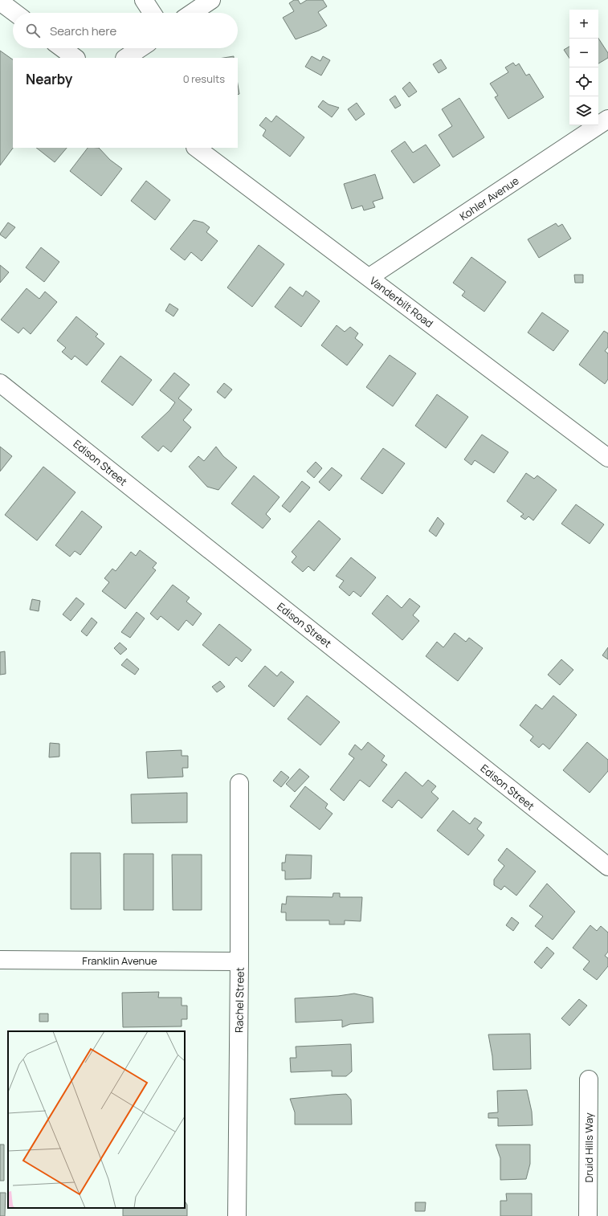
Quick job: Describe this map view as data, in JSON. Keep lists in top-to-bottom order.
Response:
{
  "streets": {
    "street": [
      "Kohler Avenue",
      "Vanderbilt Road",
      "Edison Street",
      "Franklin Avenue",
      "Rachel Street",
      "Druid Hills Way"
    ]
  },
  "crossings": [
    ["Kohler Avenue", "Vanderbilt Road"],
    ["Franklin Avenue", "Rachel Street"]
  ],
  "page": {
    "map_buttons": ["+", "−"],
    "search": "Search here",
    "heading": ["Nearby", "0 results"]
  }
}
